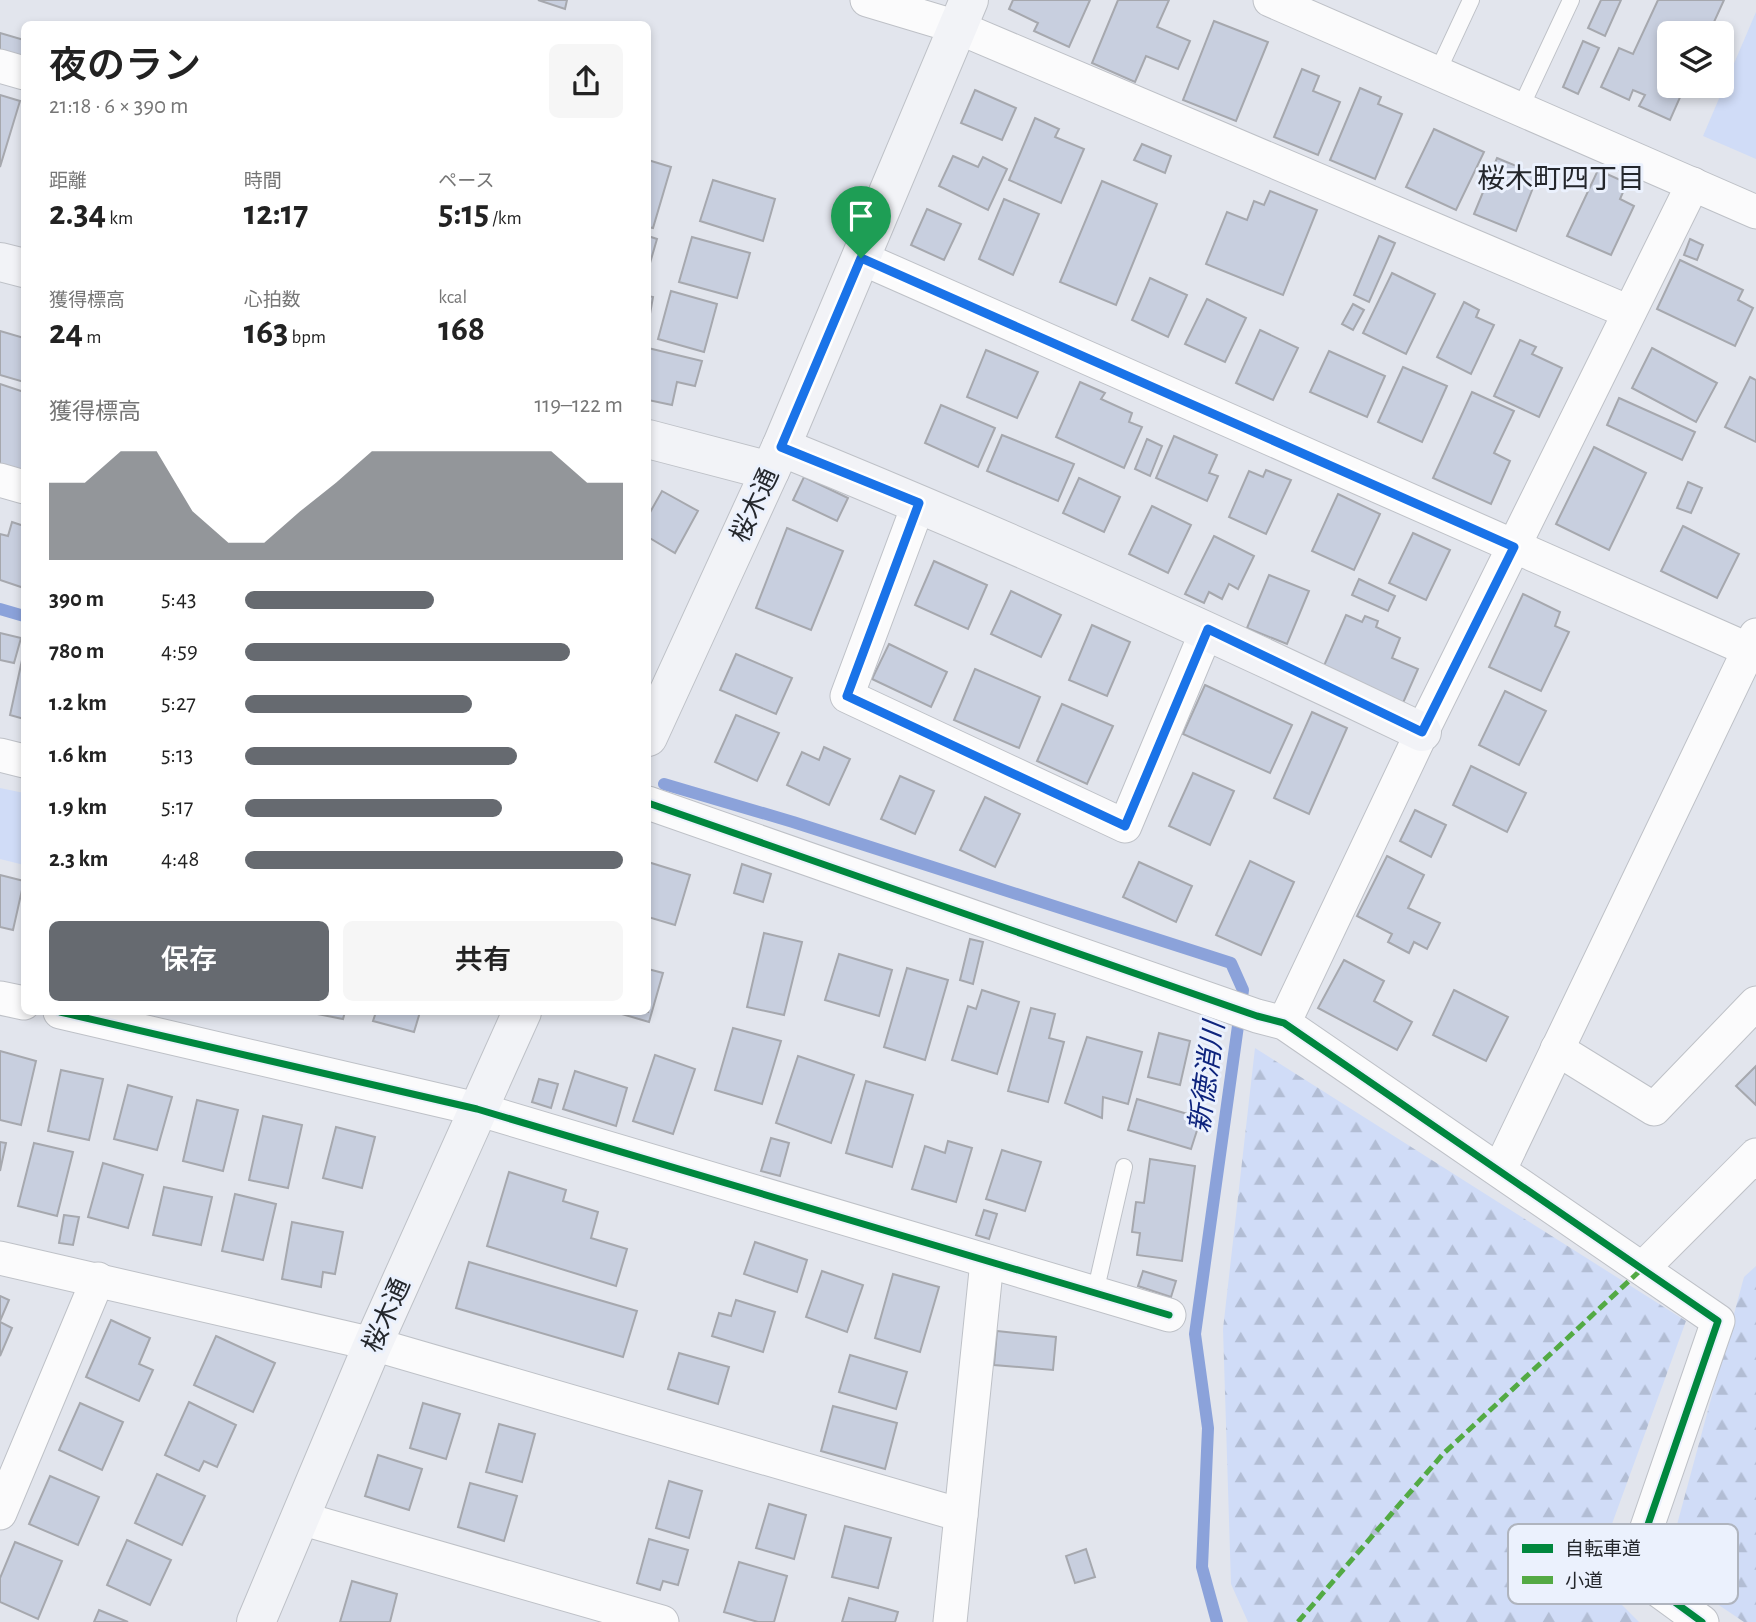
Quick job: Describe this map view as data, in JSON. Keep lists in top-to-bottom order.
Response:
{
  "streets": {
    "street": ["桜木通"]
  },
  "districts": ["桜木町四丁目"],
  "water": ["新徳消川"],
  "legend": ["自転車道", "小道"],
  "page": {
    "heading": ["夜のラン", "21:18 · 6 × 390 m"],
    "stats": [
      ["距離", "2.34 km"],
      ["時間", "12:17"],
      ["ペース", "5:15 /km"],
      ["獲得標高", "24 m"],
      ["心拍数", "163 bpm"],
      ["kcal", "168"]
    ],
    "chart": ["獲得標高", "119–122 m"],
    "list": [
      {
        "name": "390 m",
        "note": "5:43"
      },
      {
        "name": "780 m",
        "note": "4:59"
      },
      {
        "name": "1.2 km",
        "note": "5:27"
      },
      {
        "name": "1.6 km",
        "note": "5:13"
      },
      {
        "name": "1.9 km",
        "note": "5:17"
      },
      {
        "name": "2.3 km",
        "note": "4:48"
      }
    ],
    "buttons": ["保存", "共有"]
  }
}
